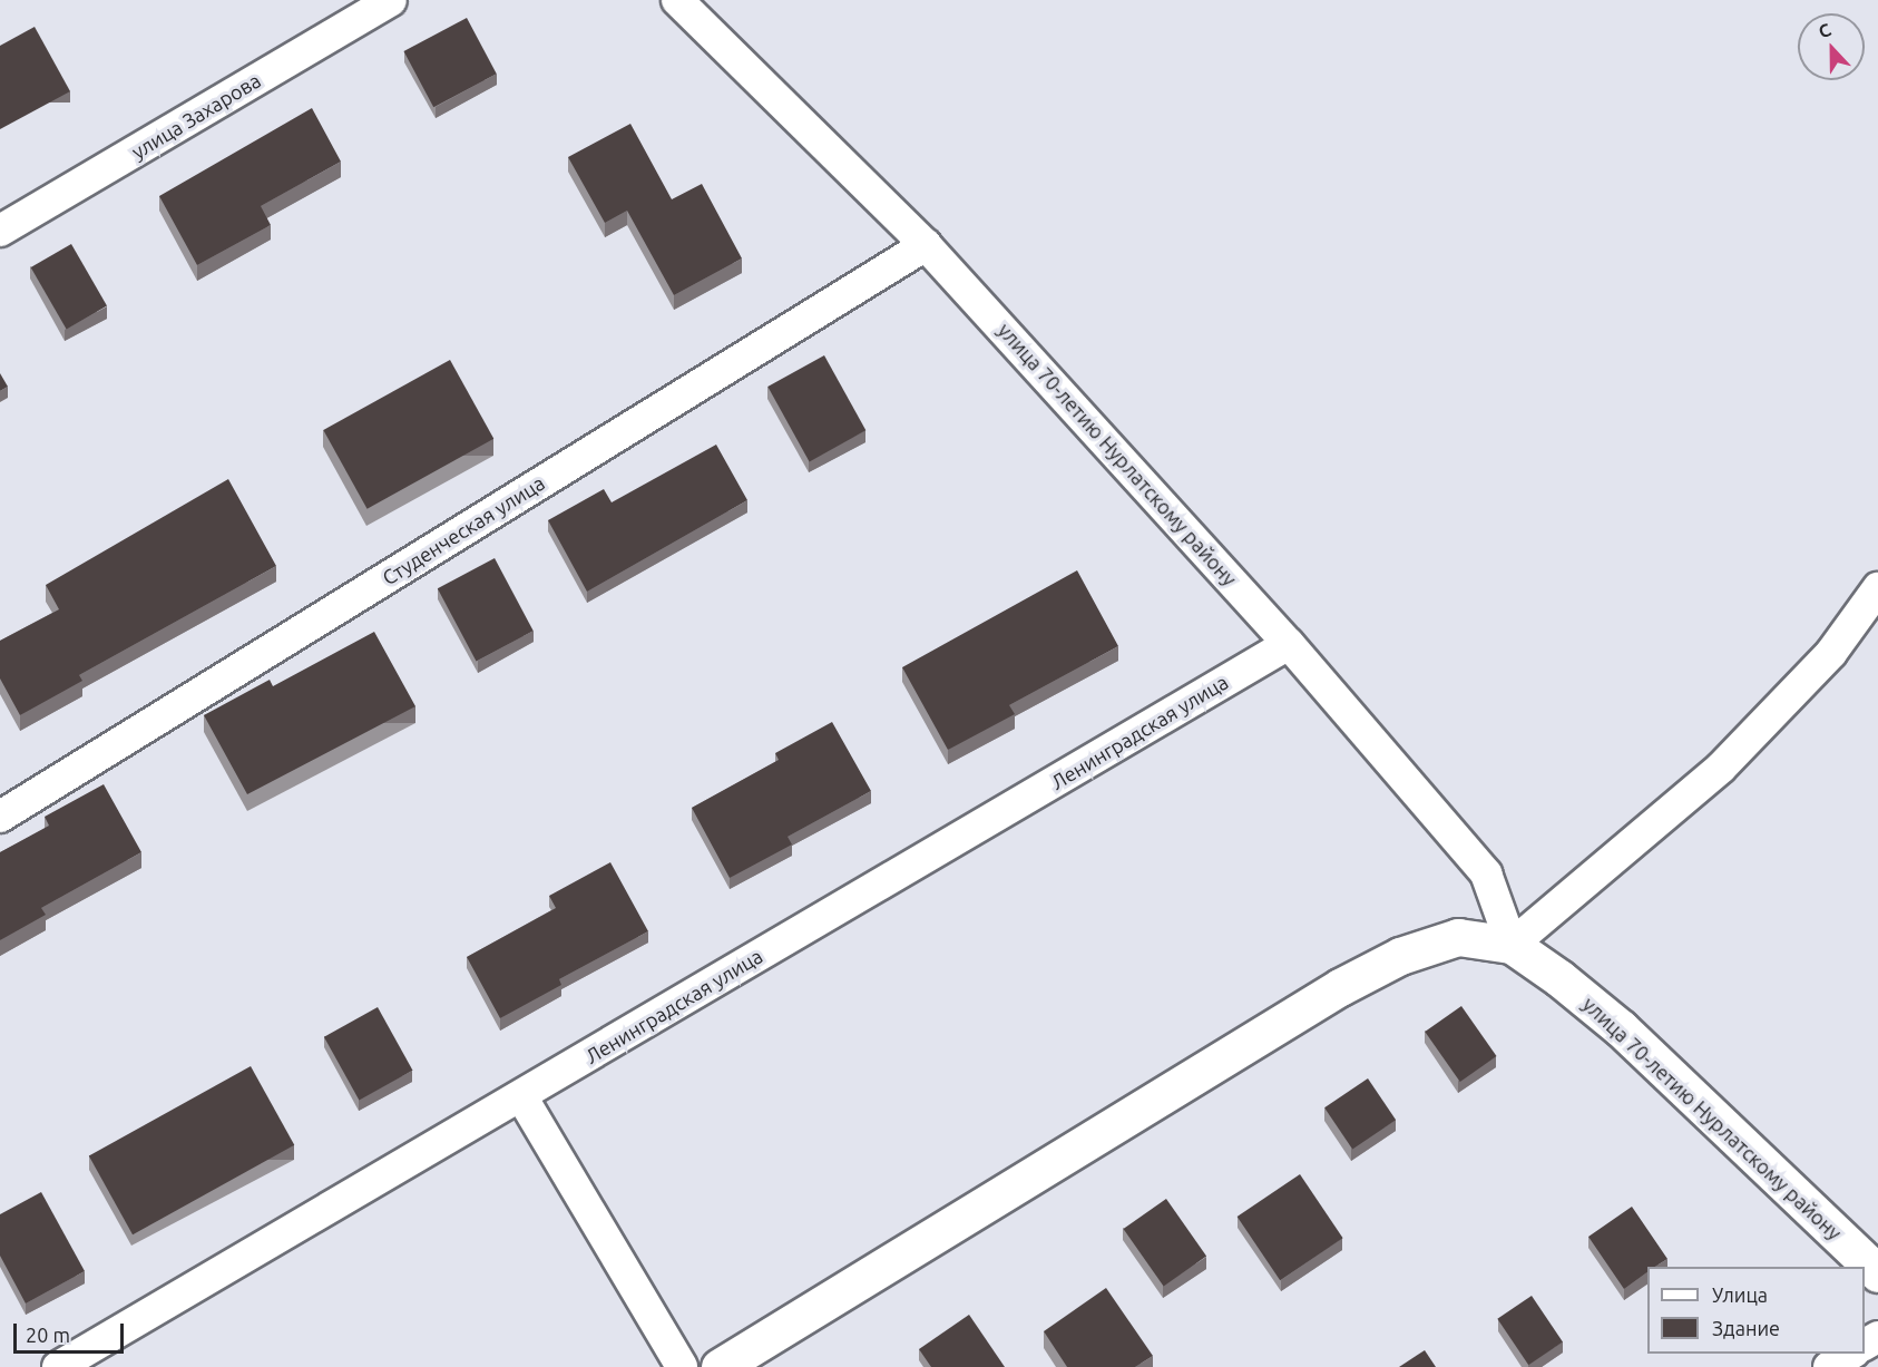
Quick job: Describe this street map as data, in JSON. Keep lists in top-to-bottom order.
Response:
{
  "streets": {
    "main road": ["улица 70-летию Нурлатскому району"],
    "street": ["улица Захарова", "Студенческая улица", "Ленинградская улица"]
  },
  "crossings": [
    ["улица 70-летию Нурлатскому району", "Студенческая улица"],
    ["улица 70-летию Нурлатскому району", "Ленинградская улица"]
  ],
  "legend": ["Улица", "Здание"],
  "scale_bar": "20 m",
  "north": "top"
}
